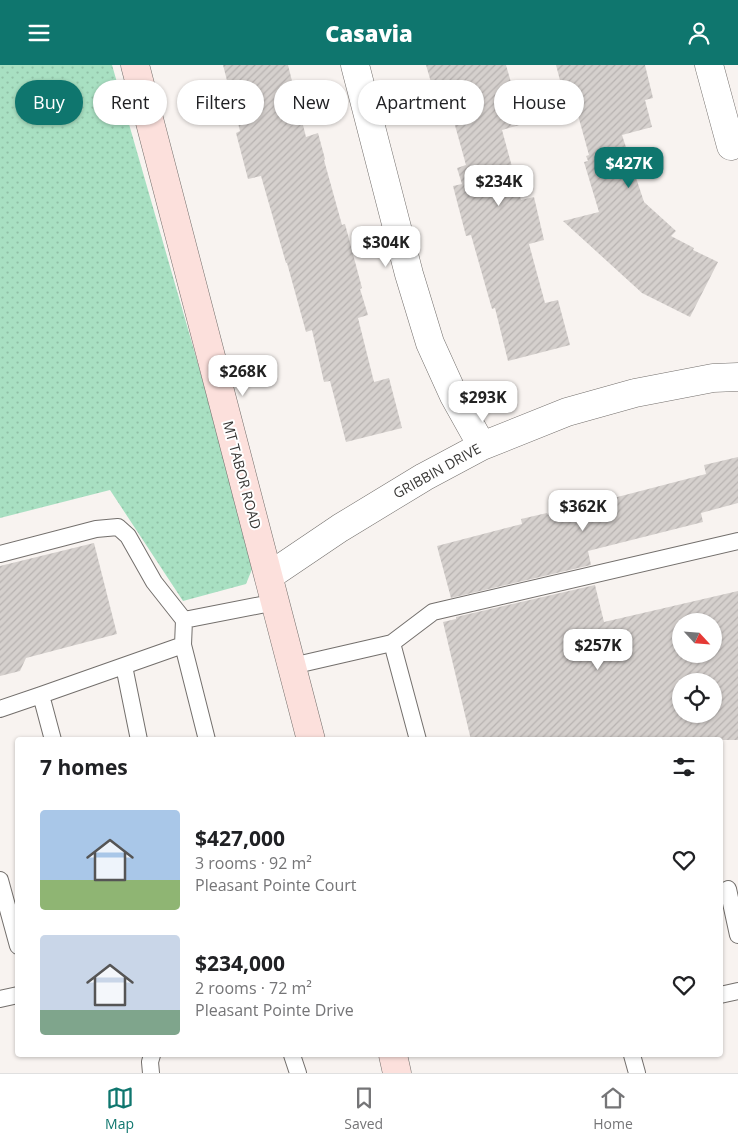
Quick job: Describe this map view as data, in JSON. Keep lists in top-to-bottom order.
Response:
{
  "streets": {
    "street": ["GRIBBIN DRIVE", "MT TABOR ROAD"]
  },
  "crossings": [
    ["GRIBBIN DRIVE", "MT TABOR ROAD"]
  ],
  "north": "bottom right",
  "page": {
    "header": "Casavia",
    "chip": [
      "Buy",
      "Rent",
      "Filters",
      "New",
      "Apartment",
      "House"
    ],
    "price": [
      "$427K",
      "$234K",
      "$304K",
      "$268K",
      "$293K",
      "$362K",
      "$257K"
    ],
    "heading": "7 homes",
    "list": [
      {
        "name": "$427,000",
        "note": "3 rooms · 92 m² · Pleasant Pointe Court"
      },
      {
        "name": "$234,000",
        "note": "2 rooms · 72 m² · Pleasant Pointe Drive"
      }
    ],
    "tabs": ["Map", "Saved", "Home"]
  }
}
